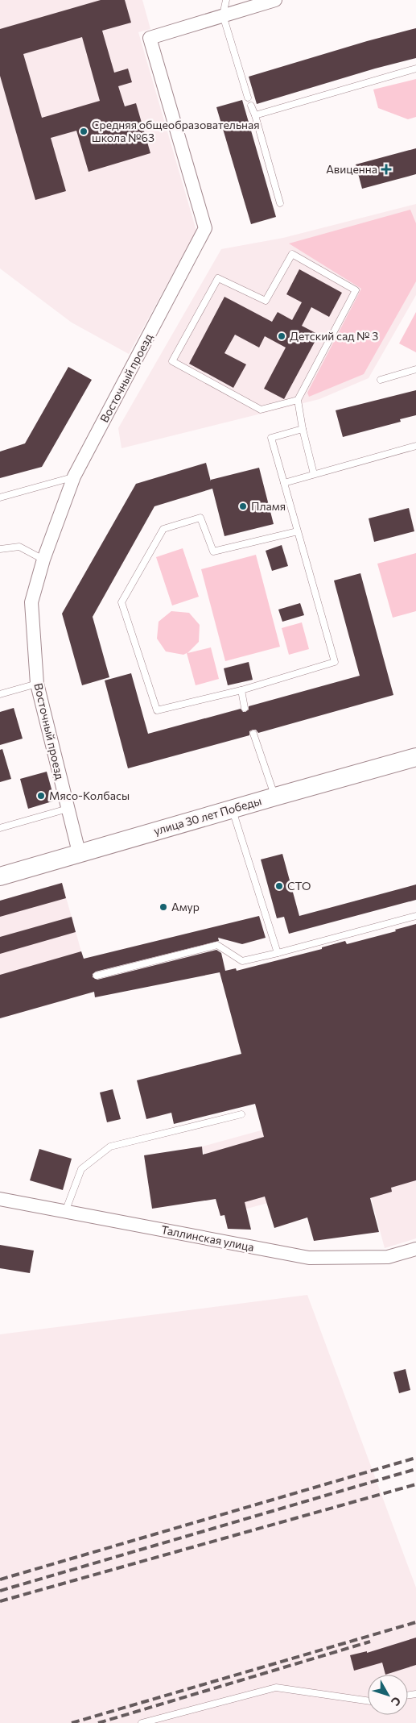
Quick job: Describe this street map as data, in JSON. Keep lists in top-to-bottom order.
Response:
{
  "streets": {
    "street": ["Восточный проезд", "улица 30 лет Победы", "Таллинская улица"]
  },
  "crossings": [
    ["Восточный проезд", "улица 30 лет Победы"]
  ],
  "places": {
    "other": [
      "Средняя общеобразовательная школа №63",
      "Детский сад № 3",
      "Пламя",
      "Мясо-Колбасы",
      "СТО",
      "Амур"
    ],
    "health": ["Авиценна"]
  },
  "north": "bottom right"
}
